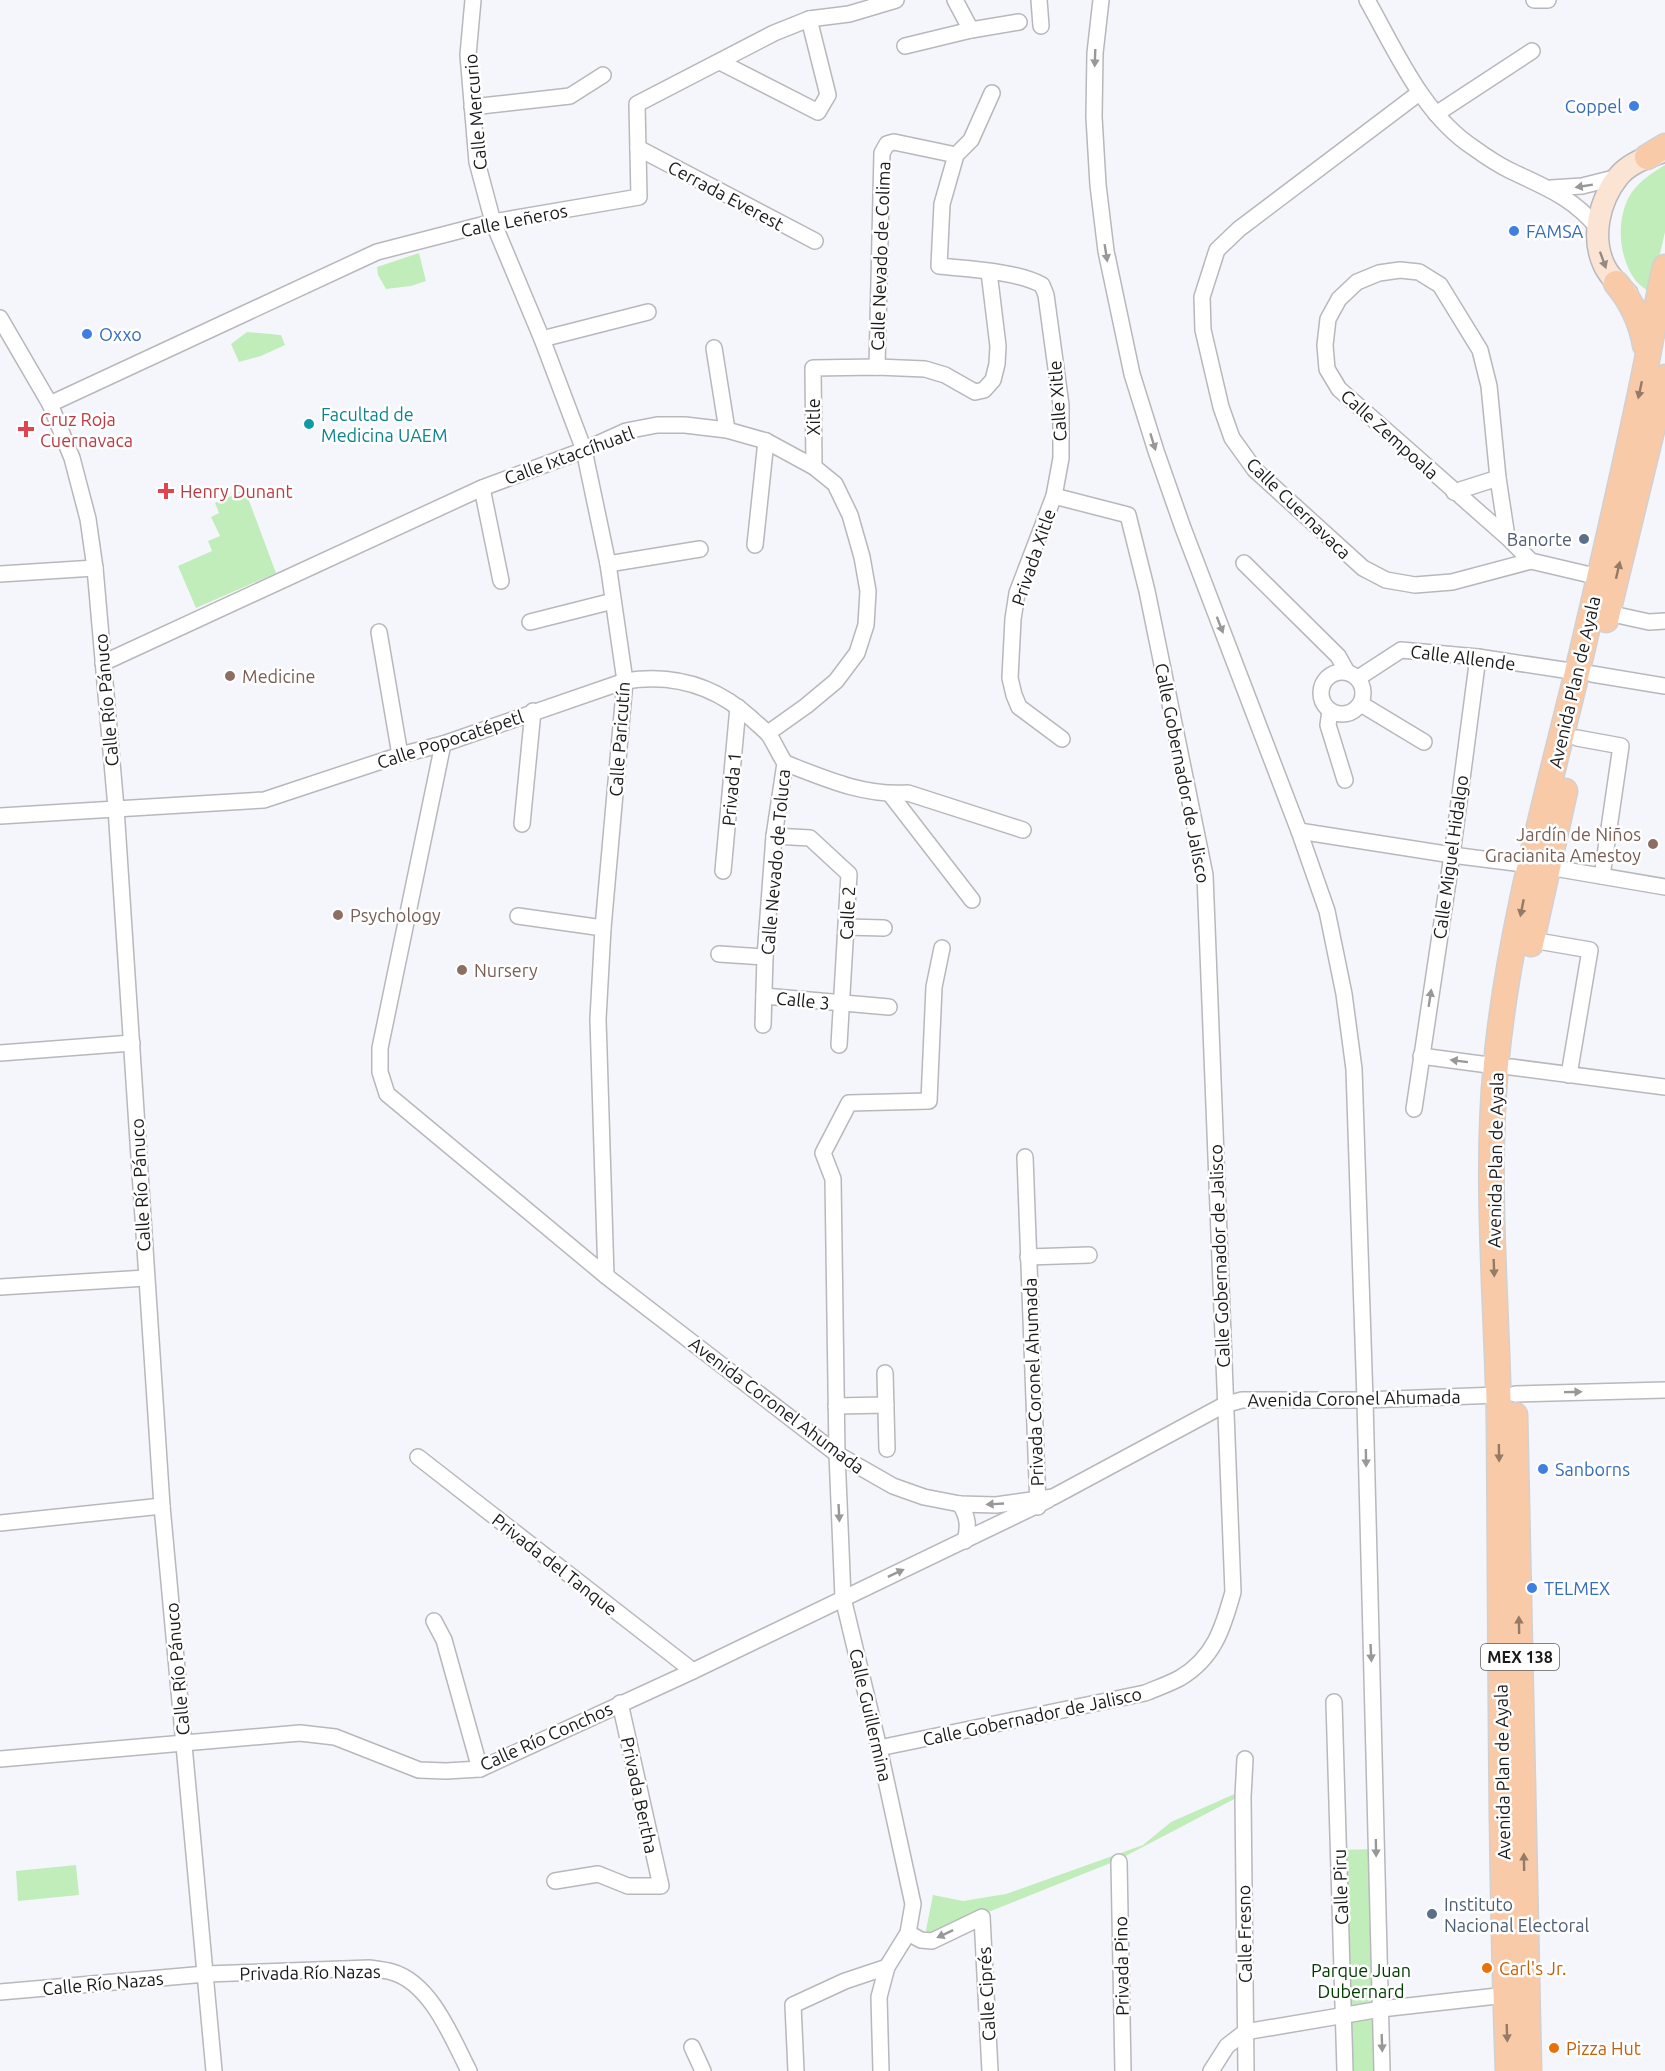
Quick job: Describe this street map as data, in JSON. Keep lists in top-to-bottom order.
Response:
{
  "streets": {
    "main road": ["Avenida Plan de Ayala", "MEX 138"],
    "street": [
      "Calle Mercurio",
      "Cerrada Everest",
      "Calle Leñeros",
      "Calle Nevado de Colima",
      "Calle Xitle",
      "Xitle",
      "Calle Zempoala",
      "Calle Ixtaccíhuatl",
      "Calle Cuernavaca",
      "Privada Xitle",
      "Calle Allende",
      "Calle Río Pánuco",
      "Calle Popocatépetl",
      "Calle Paricutín",
      "Calle Gobernador de Jalisco",
      "Privada 1",
      "Calle Miguel Hidalgo",
      "Calle Nevado de Toluca",
      "Calle 2",
      "Calle 3",
      "Privada Coronel Ahumada",
      "Avenida Coronel Ahumada",
      "Privada del Tanque",
      "Calle Guillermina",
      "Calle Río Conchos",
      "Privada Bertha",
      "Calle Piru",
      "Calle Fresno",
      "Privada Pino",
      "Privada Río Nazas",
      "Calle Río Nazas",
      "Calle Ciprés"
    ]
  },
  "crossings": [
    ["Calle Mercurio", "Calle Leñeros"],
    ["Calle Mercurio", "Calle Paricutín"],
    ["Cerrada Everest", "Calle Leñeros"],
    ["Calle Leñeros", "Calle Río Pánuco"],
    ["Calle Leñeros", "Calle Paricutín"],
    ["Calle Nevado de Colima", "Calle Xitle"],
    ["Calle Nevado de Colima", "Xitle"],
    ["Calle Xitle", "Privada Xitle"],
    ["Calle Xitle", "Calle Gobernador de Jalisco"],
    ["Xitle", "Calle Ixtaccíhuatl"],
    ["Calle Zempoala", "Calle Cuernavaca"],
    ["Calle Ixtaccíhuatl", "Calle Río Pánuco"],
    ["Calle Ixtaccíhuatl", "Calle Popocatépetl"],
    ["Calle Ixtaccíhuatl", "Calle Paricutín"],
    ["Calle Ixtaccíhuatl", "Calle Nevado de Toluca"],
    ["Calle Cuernavaca", "Avenida Plan de Ayala"],
    ["Privada Xitle", "Calle Gobernador de Jalisco"],
    ["Calle Allende", "Avenida Plan de Ayala"],
    ["Calle Allende", "Calle Miguel Hidalgo"],
    ["Avenida Plan de Ayala", "Avenida Coronel Ahumada"],
    ["Calle Río Pánuco", "Calle Popocatépetl"],
    ["Calle Río Pánuco", "Calle Río Conchos"],
    ["Calle Río Pánuco", "Privada Río Nazas"],
    ["Calle Río Pánuco", "Calle Río Nazas"],
    ["Calle Popocatépetl", "Calle Paricutín"],
    ["Calle Popocatépetl", "Privada 1"],
    ["Calle Popocatépetl", "Calle Nevado de Toluca"],
    ["Calle Popocatépetl", "Avenida Coronel Ahumada"],
    ["Calle Paricutín", "Avenida Coronel Ahumada"],
    ["Calle Gobernador de Jalisco", "Avenida Coronel Ahumada"],
    ["Calle Gobernador de Jalisco", "Calle Guillermina"],
    ["Calle Nevado de Toluca", "Calle 2"],
    ["Calle Nevado de Toluca", "Calle 3"],
    ["Calle 2", "Calle 3"],
    ["Privada Coronel Ahumada", "Avenida Coronel Ahumada"],
    ["Privada Coronel Ahumada", "Calle Río Conchos"],
    ["Avenida Coronel Ahumada", "Calle Guillermina"],
    ["Avenida Coronel Ahumada", "Calle Río Conchos"],
    ["Privada del Tanque", "Calle Río Conchos"],
    ["Calle Guillermina", "Calle Río Conchos"],
    ["Calle Guillermina", "Calle Ciprés"],
    ["Calle Río Conchos", "Privada Bertha"],
    ["Privada Río Nazas", "Calle Río Nazas"]
  ],
  "parks": ["Parque Juan Dubernard"],
  "places": {
    "other": [
      "Coppel",
      "FAMSA",
      "Oxxo",
      "Facultad de Medicina UAEM",
      "Banorte",
      "Medicine",
      "Jardín de Niños Gracianita Amestoy",
      "Psychology",
      "Nursery",
      "Sanborns",
      "TELMEX",
      "Instituto Nacional Electoral",
      "Carl's Jr.",
      "Pizza Hut"
    ],
    "health": ["Cruz Roja Cuernavaca", "Henry Dunant"]
  }
}
